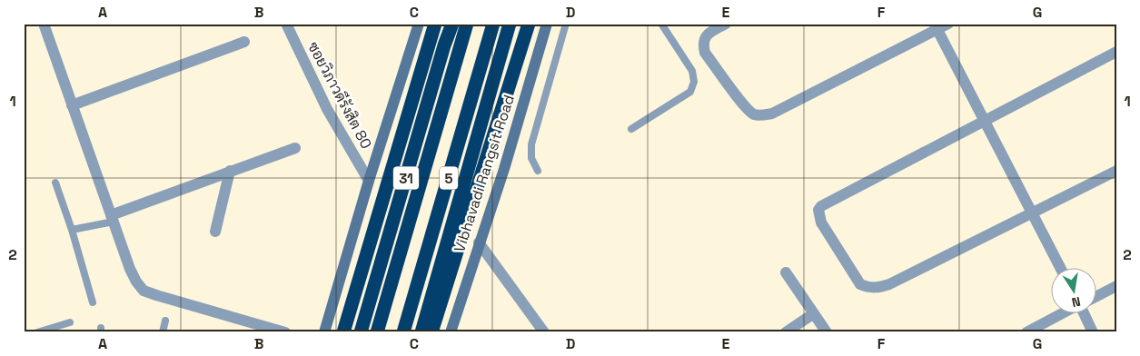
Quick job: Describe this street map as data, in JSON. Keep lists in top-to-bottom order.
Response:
{
  "streets": {
    "highway": ["Vibhavadi Rangsit Road", "31", "5"],
    "street": ["ซอยวิภาวดีรังสิต 80"]
  },
  "crossings": [
    ["ซอยวิภาวดีรังสิต 80", "31"]
  ],
  "north": "bottom",
  "grid": {
    "columns": [
      "A",
      "B",
      "C",
      "D",
      "E",
      "F",
      "G"
    ],
    "rows": ["1", "2"]
  }
}
